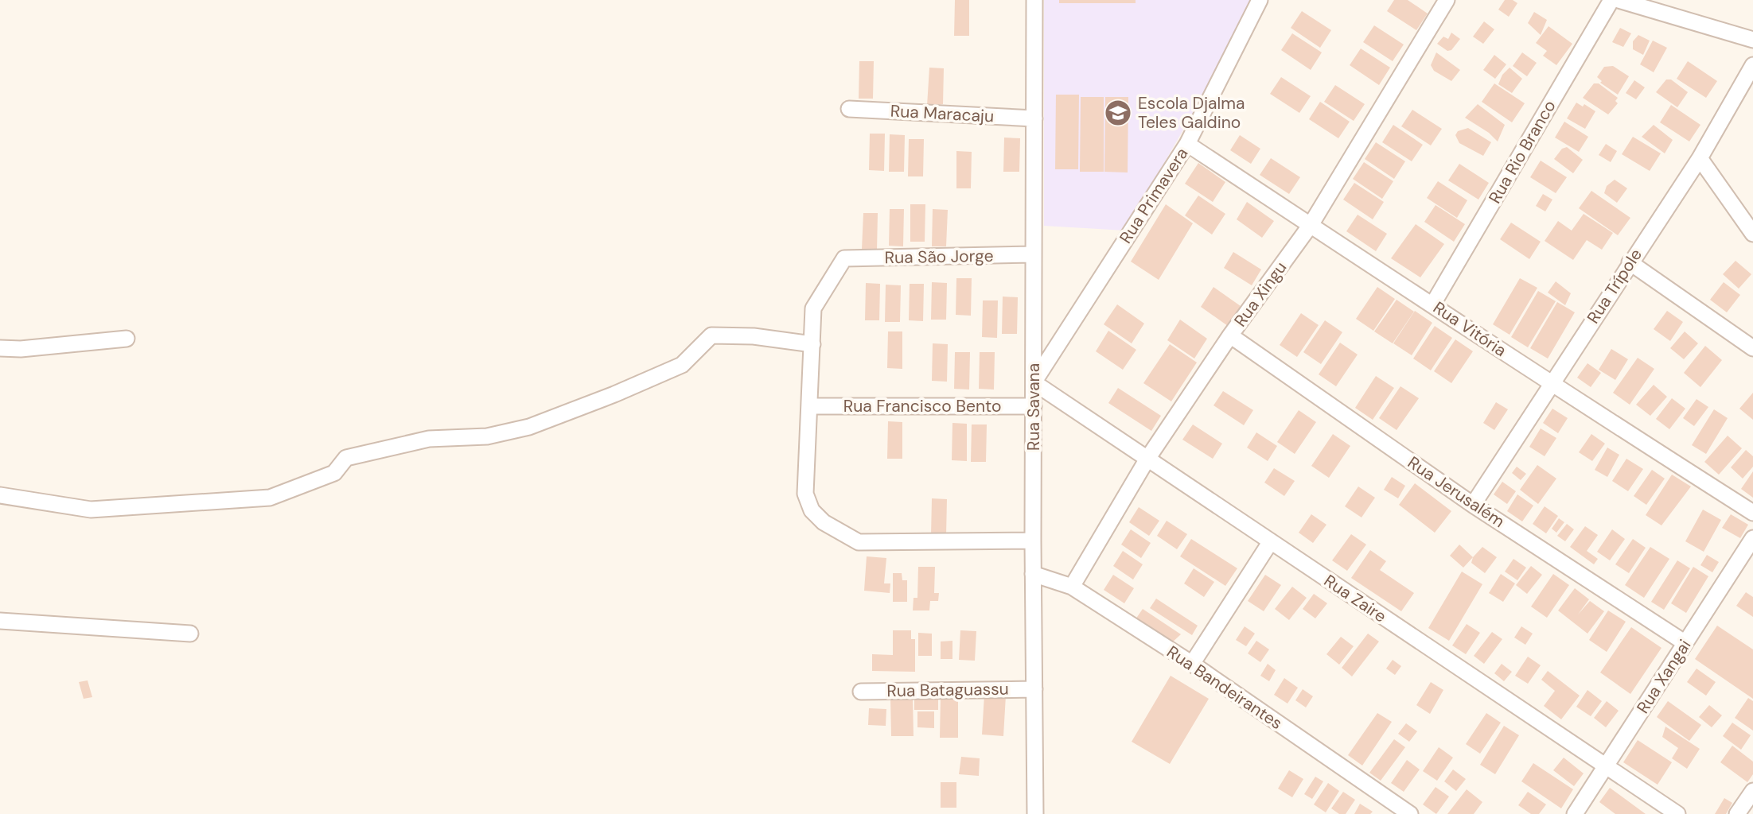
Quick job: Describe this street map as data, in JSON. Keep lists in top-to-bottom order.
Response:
{
  "streets": {
    "street": [
      "Rua Maracaju",
      "Rua Rio Branco",
      "Rua Primavera",
      "Rua São Jorge",
      "Rua Trípole",
      "Rua Xingu",
      "Rua Vitória",
      "Rua Francisco Bento",
      "Rua Savana",
      "Rua Jerusalém",
      "Rua Zaire",
      "Rua Xangai",
      "Rua Bandeirantes",
      "Rua Bataguassu"
    ]
  },
  "crossings": [
    ["Rua Maracaju", "Rua Savana"],
    ["Rua Rio Branco", "Rua Vitória"],
    ["Rua Primavera", "Rua Vitória"],
    ["Rua Primavera", "Rua Savana"],
    ["Rua Primavera", "Rua Zaire"],
    ["Rua São Jorge", "Rua Savana"],
    ["Rua Trípole", "Rua Vitória"],
    ["Rua Trípole", "Rua Jerusalém"],
    ["Rua Xingu", "Rua Vitória"],
    ["Rua Xingu", "Rua Jerusalém"],
    ["Rua Xingu", "Rua Zaire"],
    ["Rua Xingu", "Rua Bandeirantes"],
    ["Rua Francisco Bento", "Rua Savana"],
    ["Rua Savana", "Rua Zaire"],
    ["Rua Savana", "Rua Bandeirantes"],
    ["Rua Savana", "Rua Bataguassu"],
    ["Rua Jerusalém", "Rua Xangai"],
    ["Rua Zaire", "Rua Xangai"]
  ],
  "places": {
    "school or university": ["Escola Djalma Teles Galdino"]
  }
}
